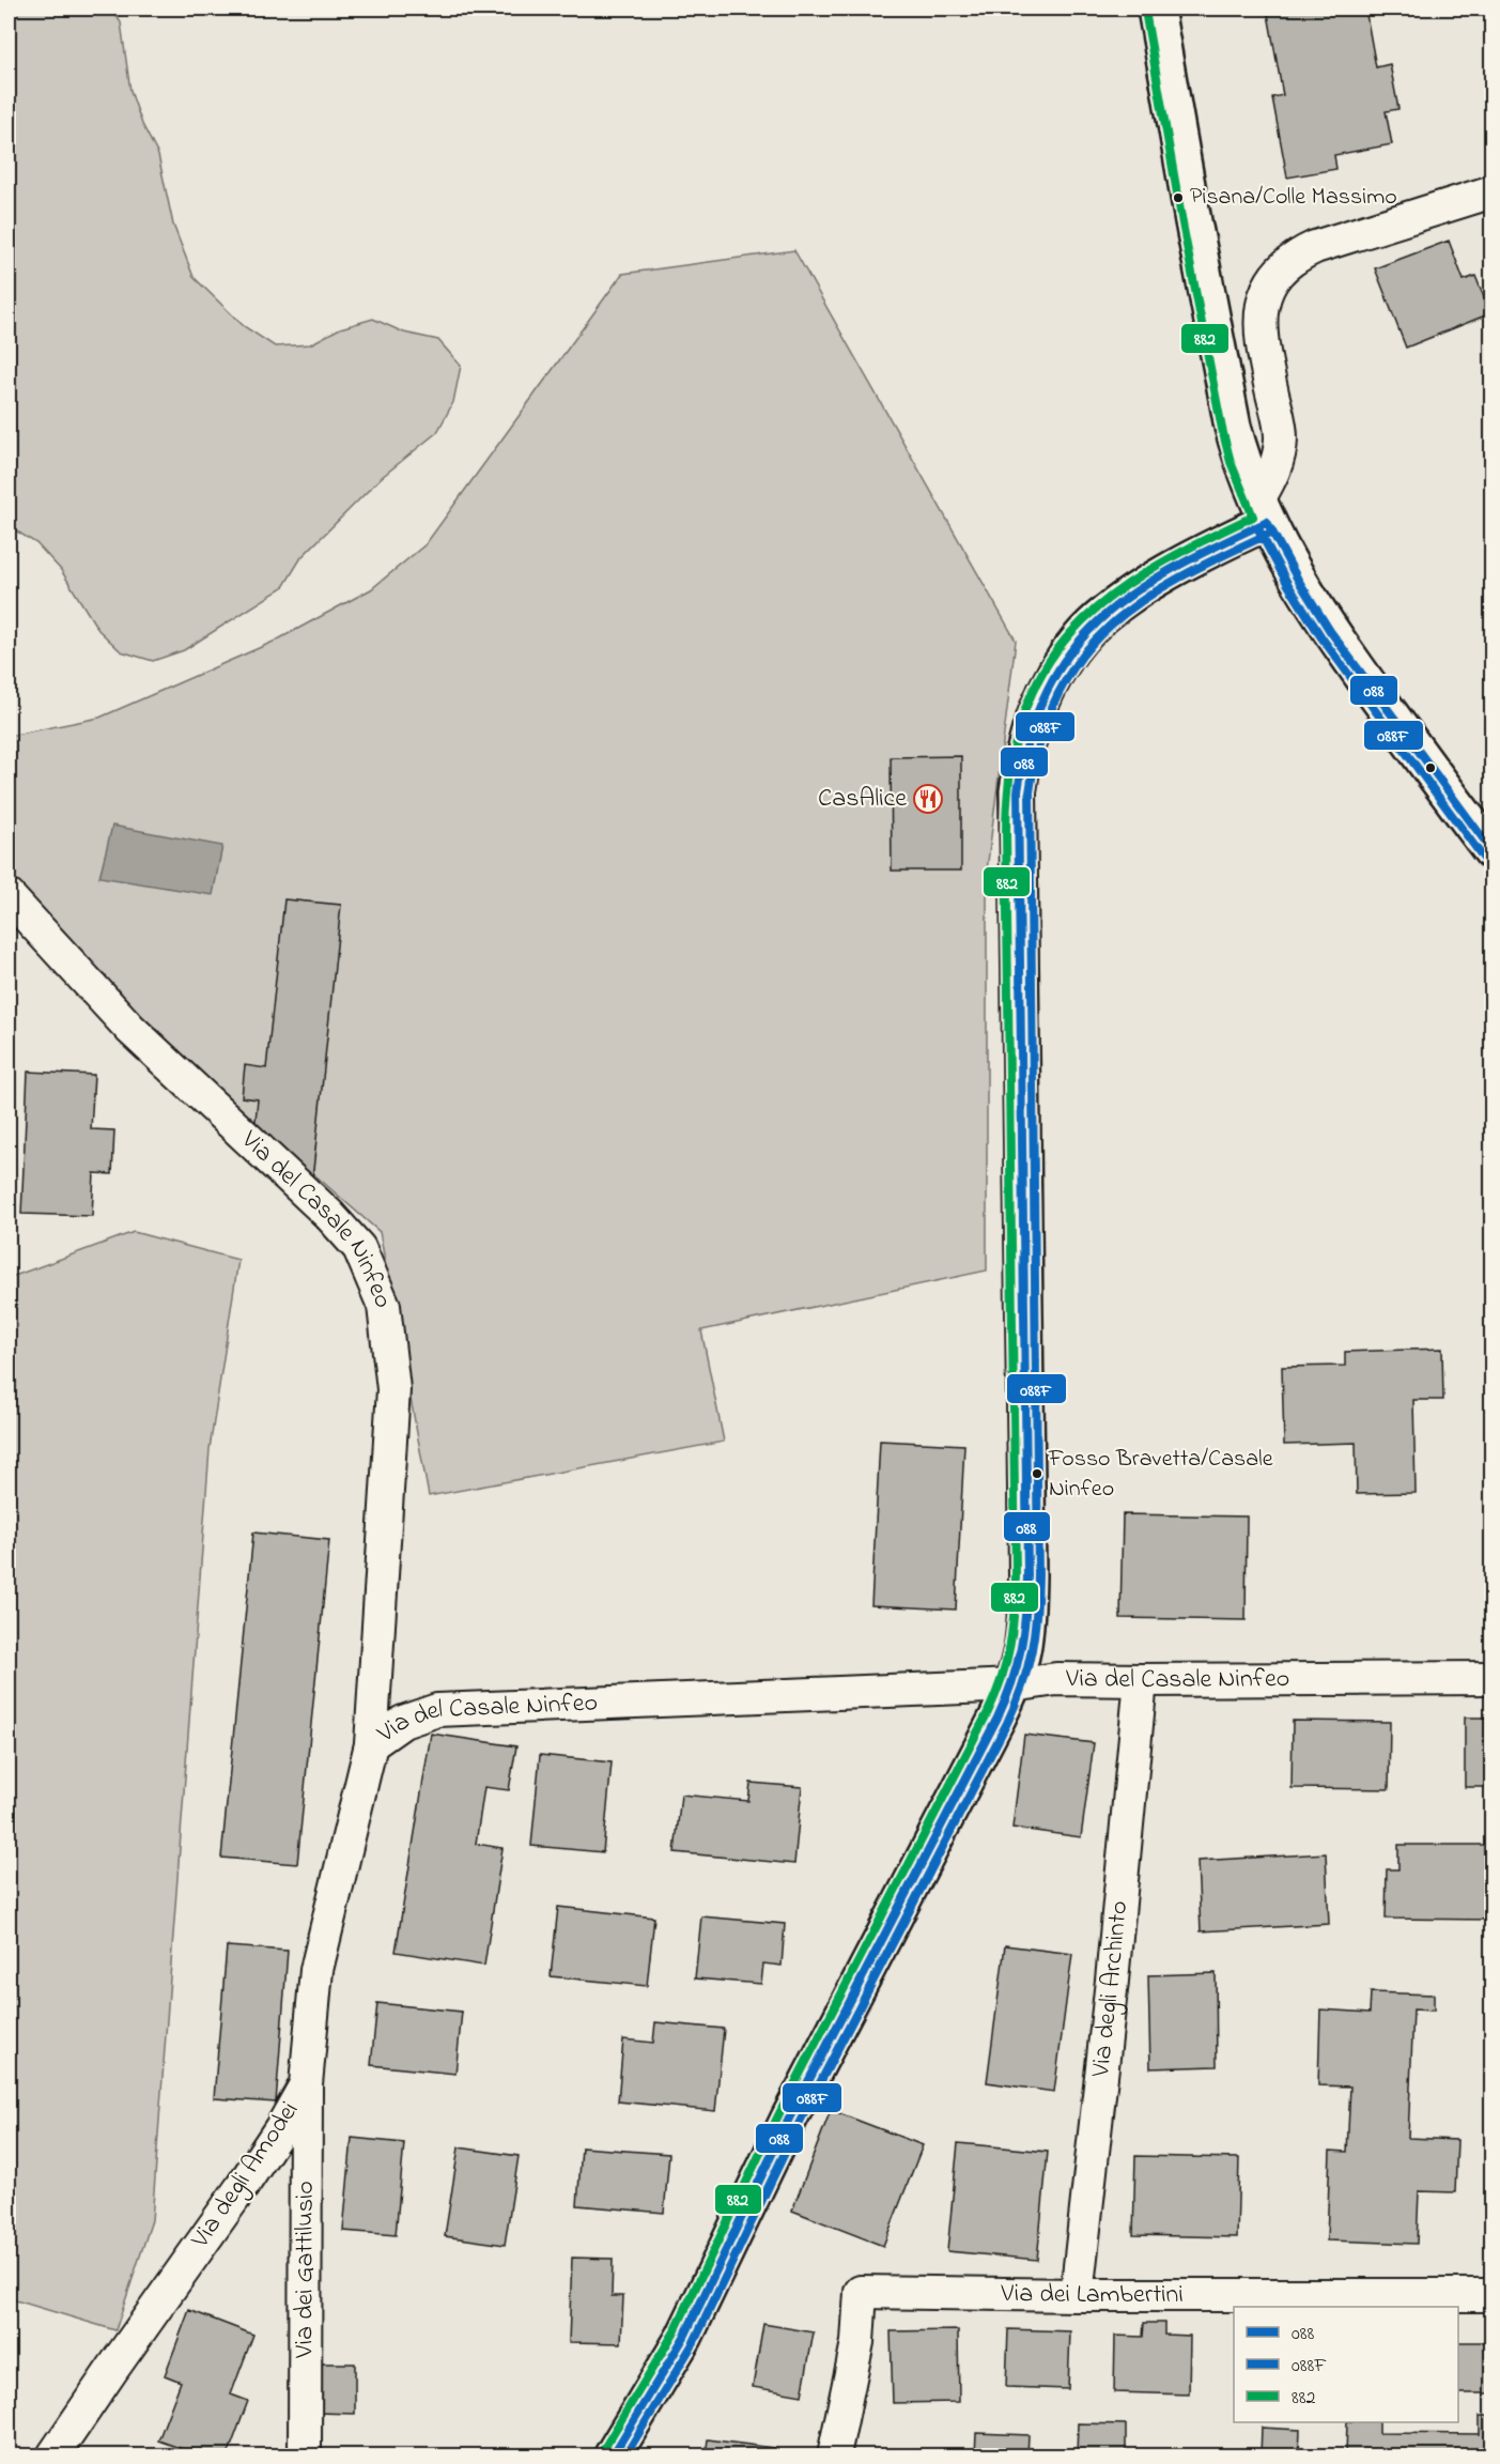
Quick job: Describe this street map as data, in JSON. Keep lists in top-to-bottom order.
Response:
{
  "streets": {
    "street": [
      "Via del Casale Ninfeo",
      "Via degli Archinto",
      "Via degli Amodei",
      "Via dei Gattilusio",
      "Via dei Lambertini"
    ]
  },
  "crossings": [
    ["Via del Casale Ninfeo", "Via degli Archinto"],
    ["Via del Casale Ninfeo", "Via degli Amodei"],
    ["Via degli Archinto", "Via dei Lambertini"],
    ["Via degli Amodei", "Via dei Gattilusio"]
  ],
  "places": {
    "other": ["Pisana/Colle Massimo", "Fosso Bravetta/Casale Ninfeo"],
    "restaurant": ["CasAlice"]
  },
  "lines": ["transit line 882", "transit line 088", "transit line 088F"],
  "legend": ["088", "088F", "882"]
}
